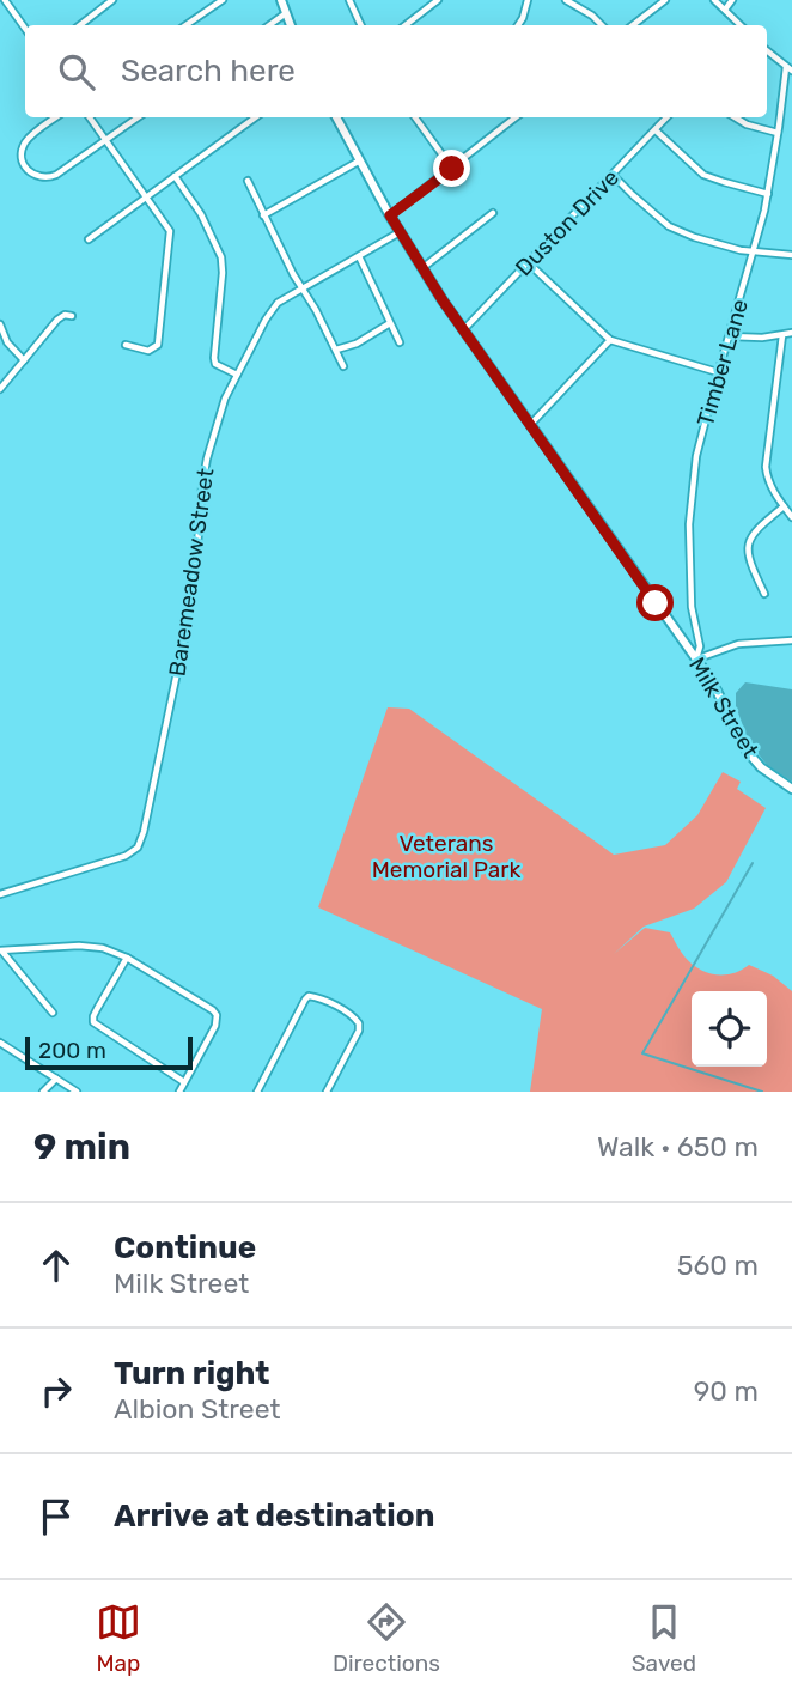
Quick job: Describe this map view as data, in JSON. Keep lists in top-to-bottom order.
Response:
{
  "streets": {
    "street": [
      "Duston Drive",
      "Timber Lane",
      "Baremeadow Street",
      "Milk Street"
    ]
  },
  "crossings": [
    ["Duston Drive", "Milk Street"],
    ["Timber Lane", "Milk Street"],
    ["Baremeadow Street", "Milk Street"]
  ],
  "parks": ["Veterans Memorial Park"],
  "scale_bar": "200 m",
  "page": {
    "search": "Search here",
    "scale": "200 m",
    "heading": ["9 min", "Walk · 650 m"],
    "list": [
      ["Continue", "Milk Street", "560 m"],
      ["Turn right", "Albion Street", "90 m"],
      "Arrive at destination"
    ],
    "nav": ["Map", "Directions", "Saved"]
  }
}
